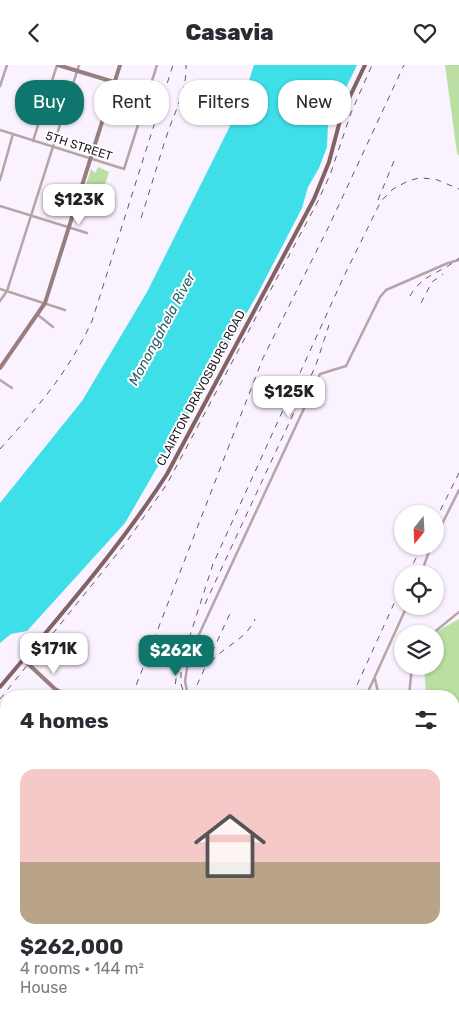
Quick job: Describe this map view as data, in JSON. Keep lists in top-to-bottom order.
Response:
{
  "streets": {
    "main road": ["CLAIRTON DRAVOSBURG ROAD"],
    "street": ["5TH STREET"]
  },
  "water": ["Monongahela River"],
  "north": "bottom",
  "page": {
    "header": "Casavia",
    "chip": [
      "Buy",
      "Rent",
      "Filters",
      "New"
    ],
    "price": [
      "$123K",
      "$125K",
      "$171K",
      "$262K"
    ],
    "heading": "4 homes",
    "list": [
      {
        "name": "$262,000",
        "note": "4 rooms · 144 m² · House"
      }
    ]
  }
}
